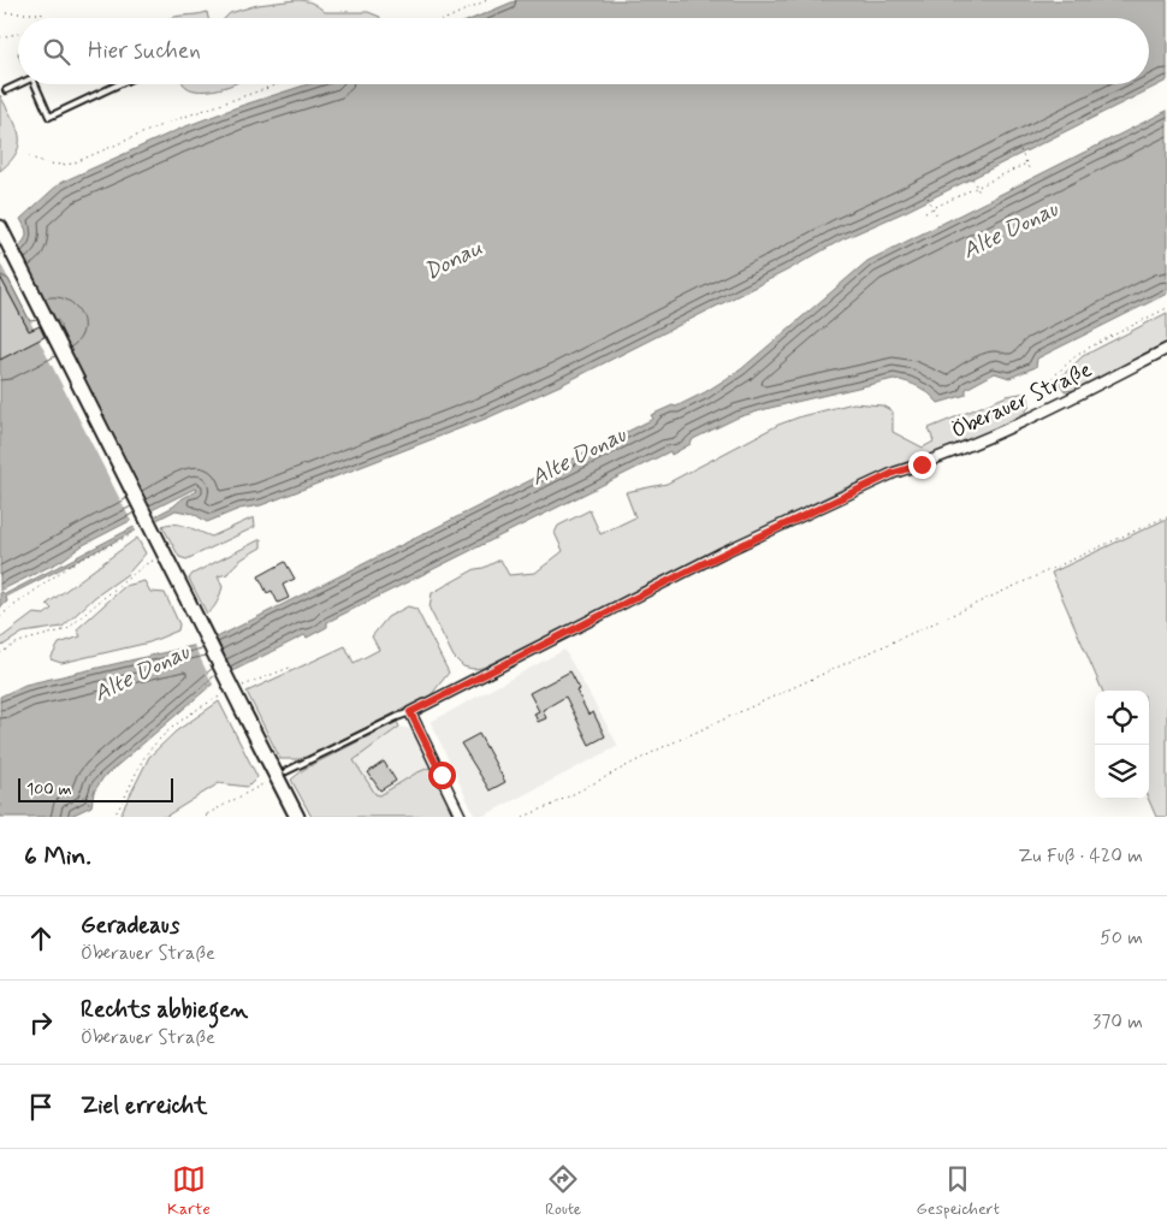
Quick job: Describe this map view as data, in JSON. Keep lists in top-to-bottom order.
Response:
{
  "streets": {
    "street": ["Öberauer Straße"]
  },
  "water": ["Alte Donau", "Donau"],
  "scale_bar": "100 m",
  "page": {
    "search": "Hier suchen",
    "scale": "100 m",
    "heading": ["6 Min.", "Zu Fuß · 420 m"],
    "list": [
      ["Geradeaus", "Öberauer Straße", "50 m"],
      ["Rechts abbiegen", "Öberauer Straße", "370 m"],
      "Ziel erreicht"
    ],
    "nav": ["Karte", "Route", "Gespeichert"]
  }
}
